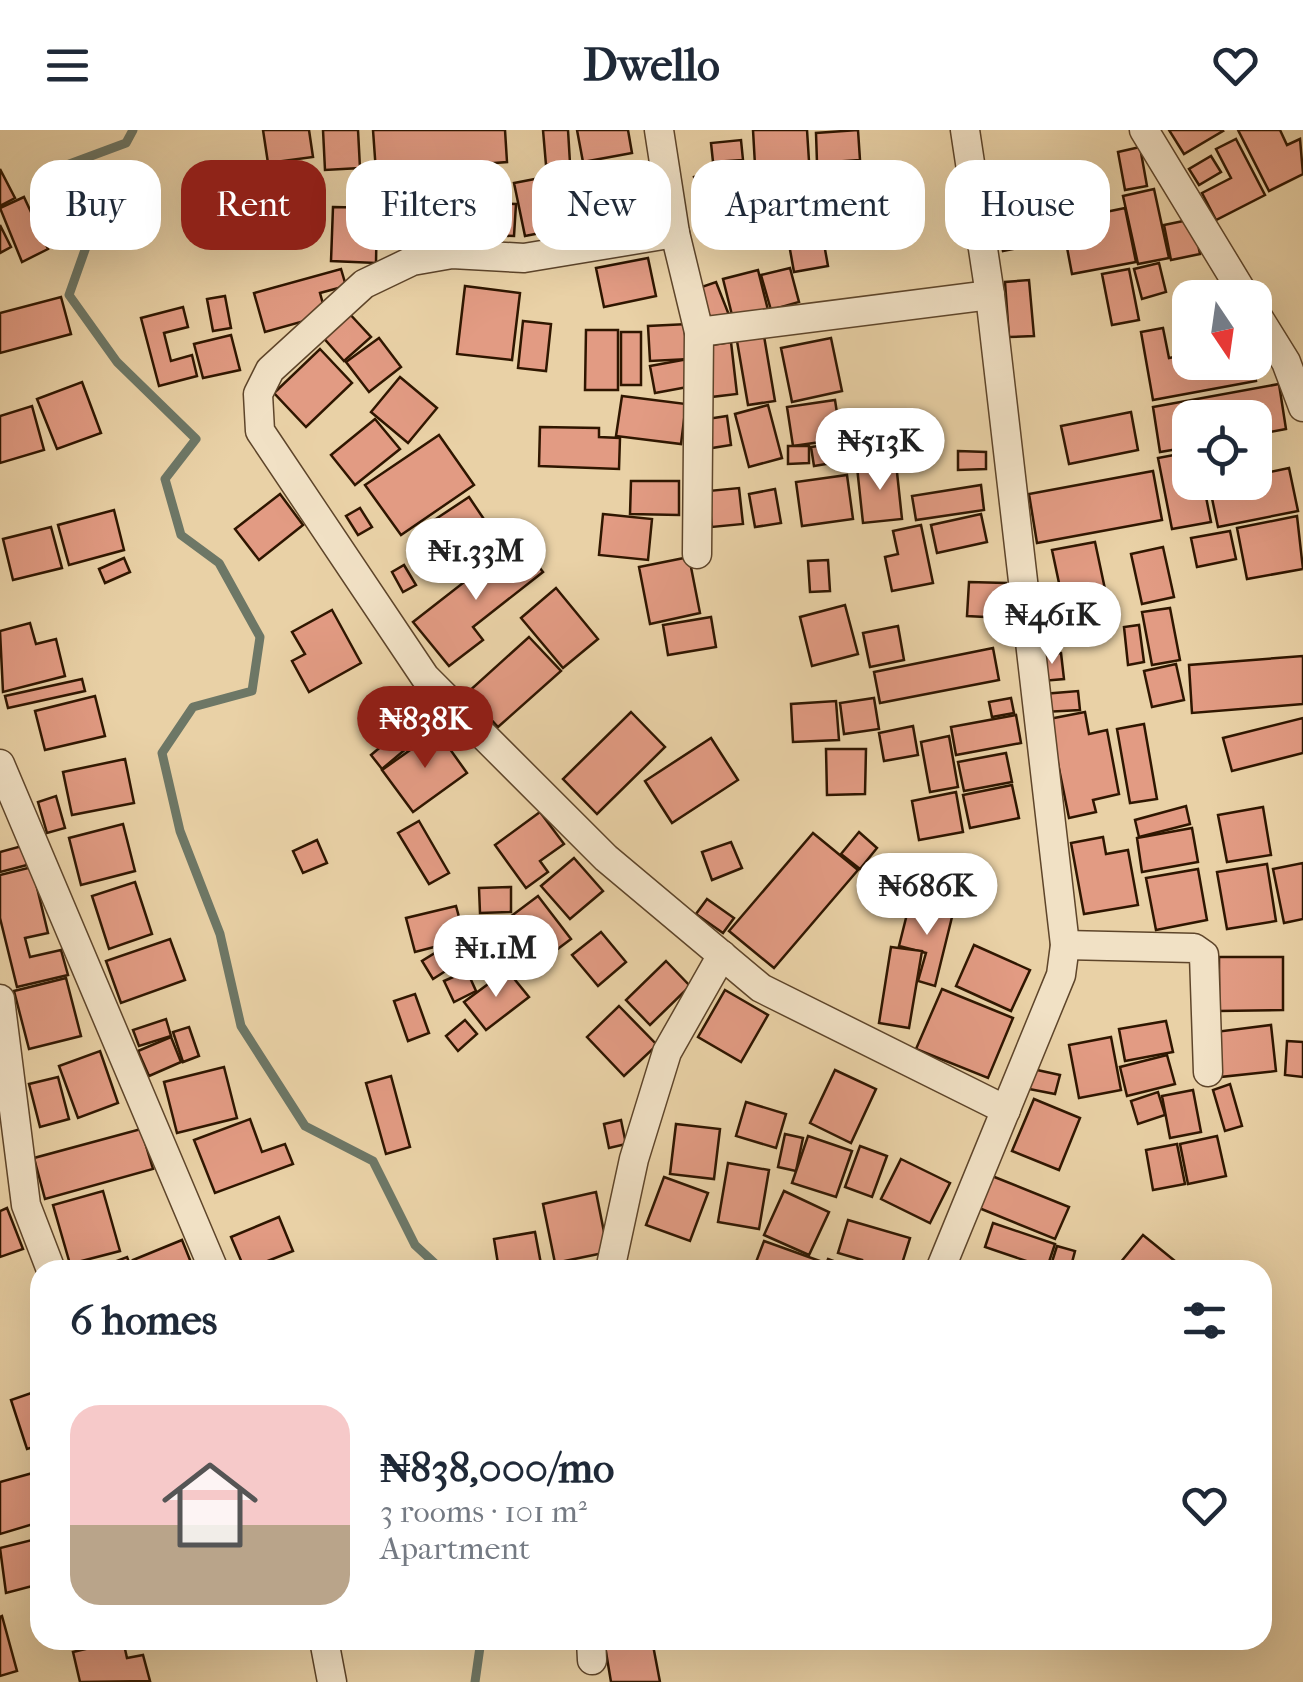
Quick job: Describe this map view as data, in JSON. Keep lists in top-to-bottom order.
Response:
{
  "north": "bottom",
  "page": {
    "header": "Dwello",
    "chip": [
      "Buy",
      "Rent",
      "Filters",
      "New",
      "Apartment",
      "House"
    ],
    "price": [
      "₦513K",
      "₦1.33M",
      "₦461K",
      "₦838K",
      "₦686K",
      "₦1.1M"
    ],
    "heading": "6 homes",
    "list": [
      {
        "name": "₦838,000/mo",
        "note": "3 rooms · 101 m² · Apartment"
      }
    ]
  }
}
